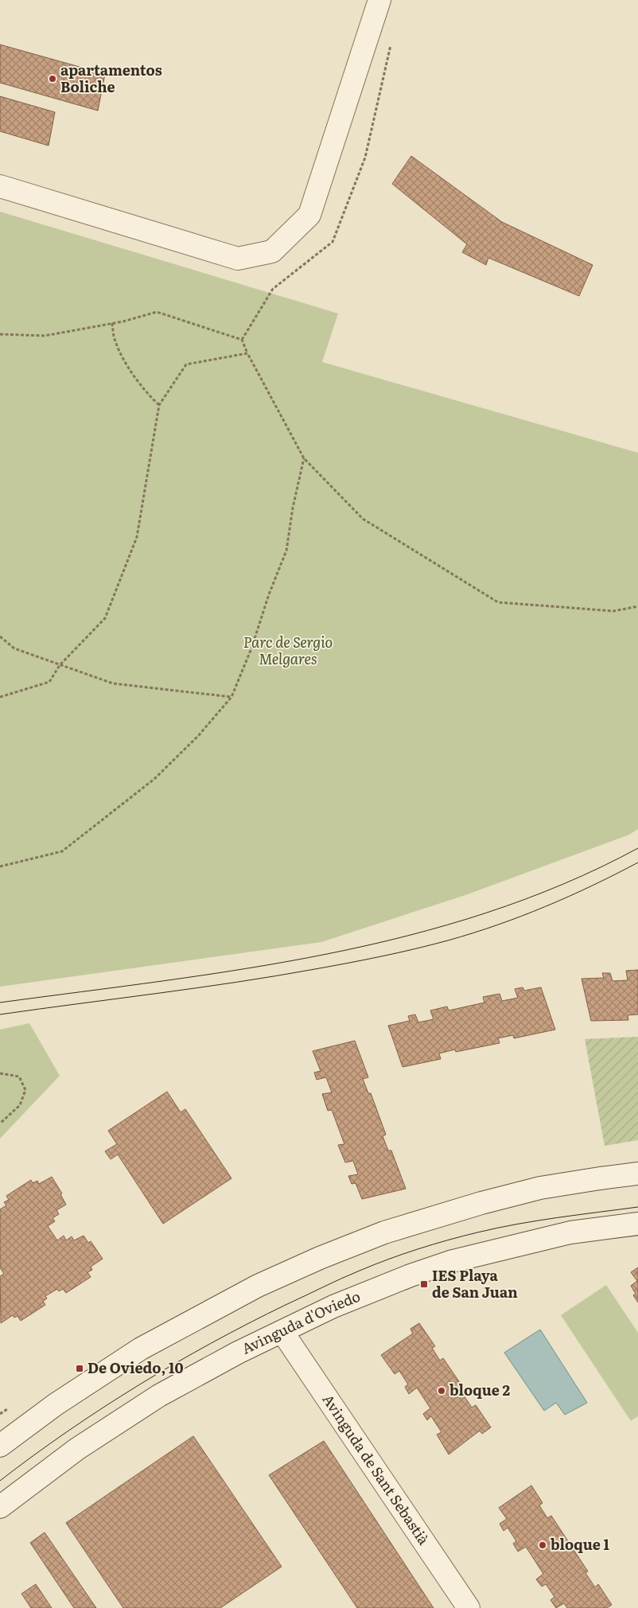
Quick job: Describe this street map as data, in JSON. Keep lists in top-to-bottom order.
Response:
{
  "streets": {
    "street": ["Avinguda d'Oviedo", "Avinguda de Sant Sebastià"]
  },
  "crossings": [
    ["Avinguda d'Oviedo", "Avinguda de Sant Sebastià"]
  ],
  "parks": ["Parc de Sergio Melgares"],
  "places": {
    "other": ["apartamentos Boliche", "bloque 2", "bloque 1"],
    "transit": ["IES Playa de San Juan", "De Oviedo, 10"]
  }
}
